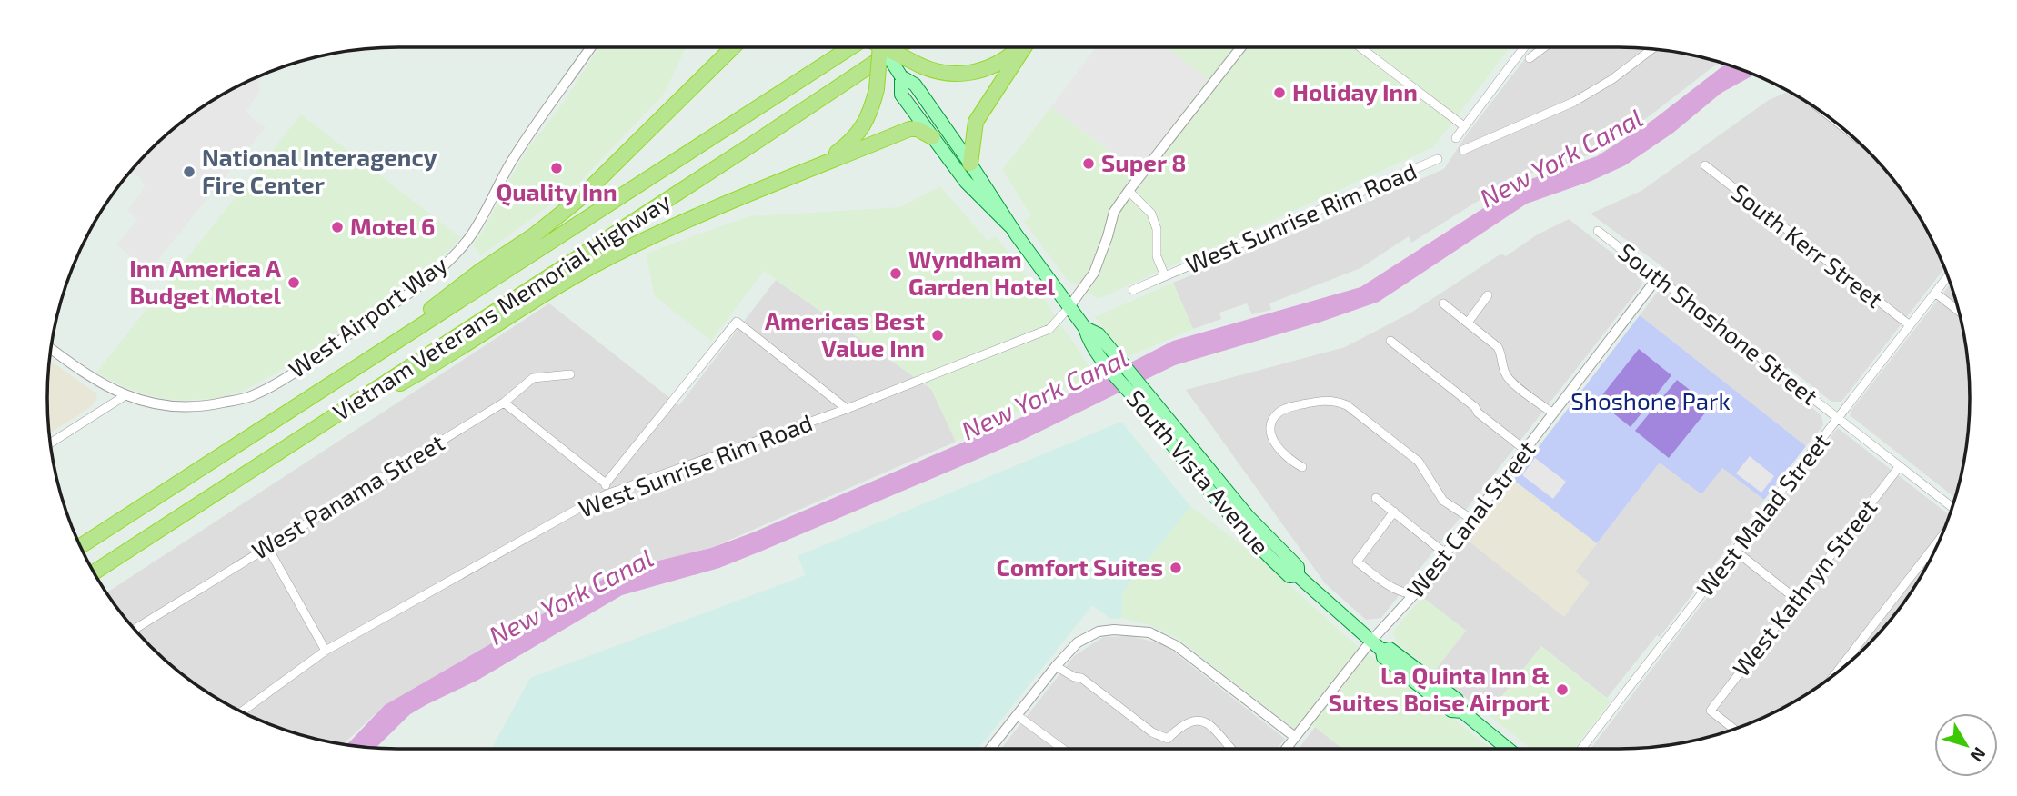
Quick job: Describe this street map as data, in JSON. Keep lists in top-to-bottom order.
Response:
{
  "streets": {
    "highway": ["Vietnam Veterans Memorial Highway"],
    "main road": ["South Vista Avenue"],
    "street": [
      "West Sunrise Rim Road",
      "South Kerr Street",
      "West Airport Way",
      "South Shoshone Street",
      "West Panama Street",
      "West Malad Street",
      "West Canal Street",
      "West Kathryn Street"
    ]
  },
  "crossings": [
    ["West Sunrise Rim Road", "South Vista Avenue"],
    ["South Kerr Street", "West Malad Street"],
    ["South Shoshone Street", "West Malad Street"],
    ["South Shoshone Street", "West Canal Street"],
    ["South Shoshone Street", "West Kathryn Street"],
    ["South Vista Avenue", "West Canal Street"]
  ],
  "water": ["New York Canal"],
  "parks": ["Shoshone Park"],
  "places": [
    "Holiday Inn",
    "Super 8",
    "Quality Inn",
    "National Interagency Fire Center",
    "Motel 6",
    "Wyndham Garden Hotel",
    "Inn America A Budget Motel",
    "Americas Best Value Inn",
    "Comfort Suites",
    "La Quinta Inn & Suites Boise Airport"
  ],
  "north": "bottom right"
}
